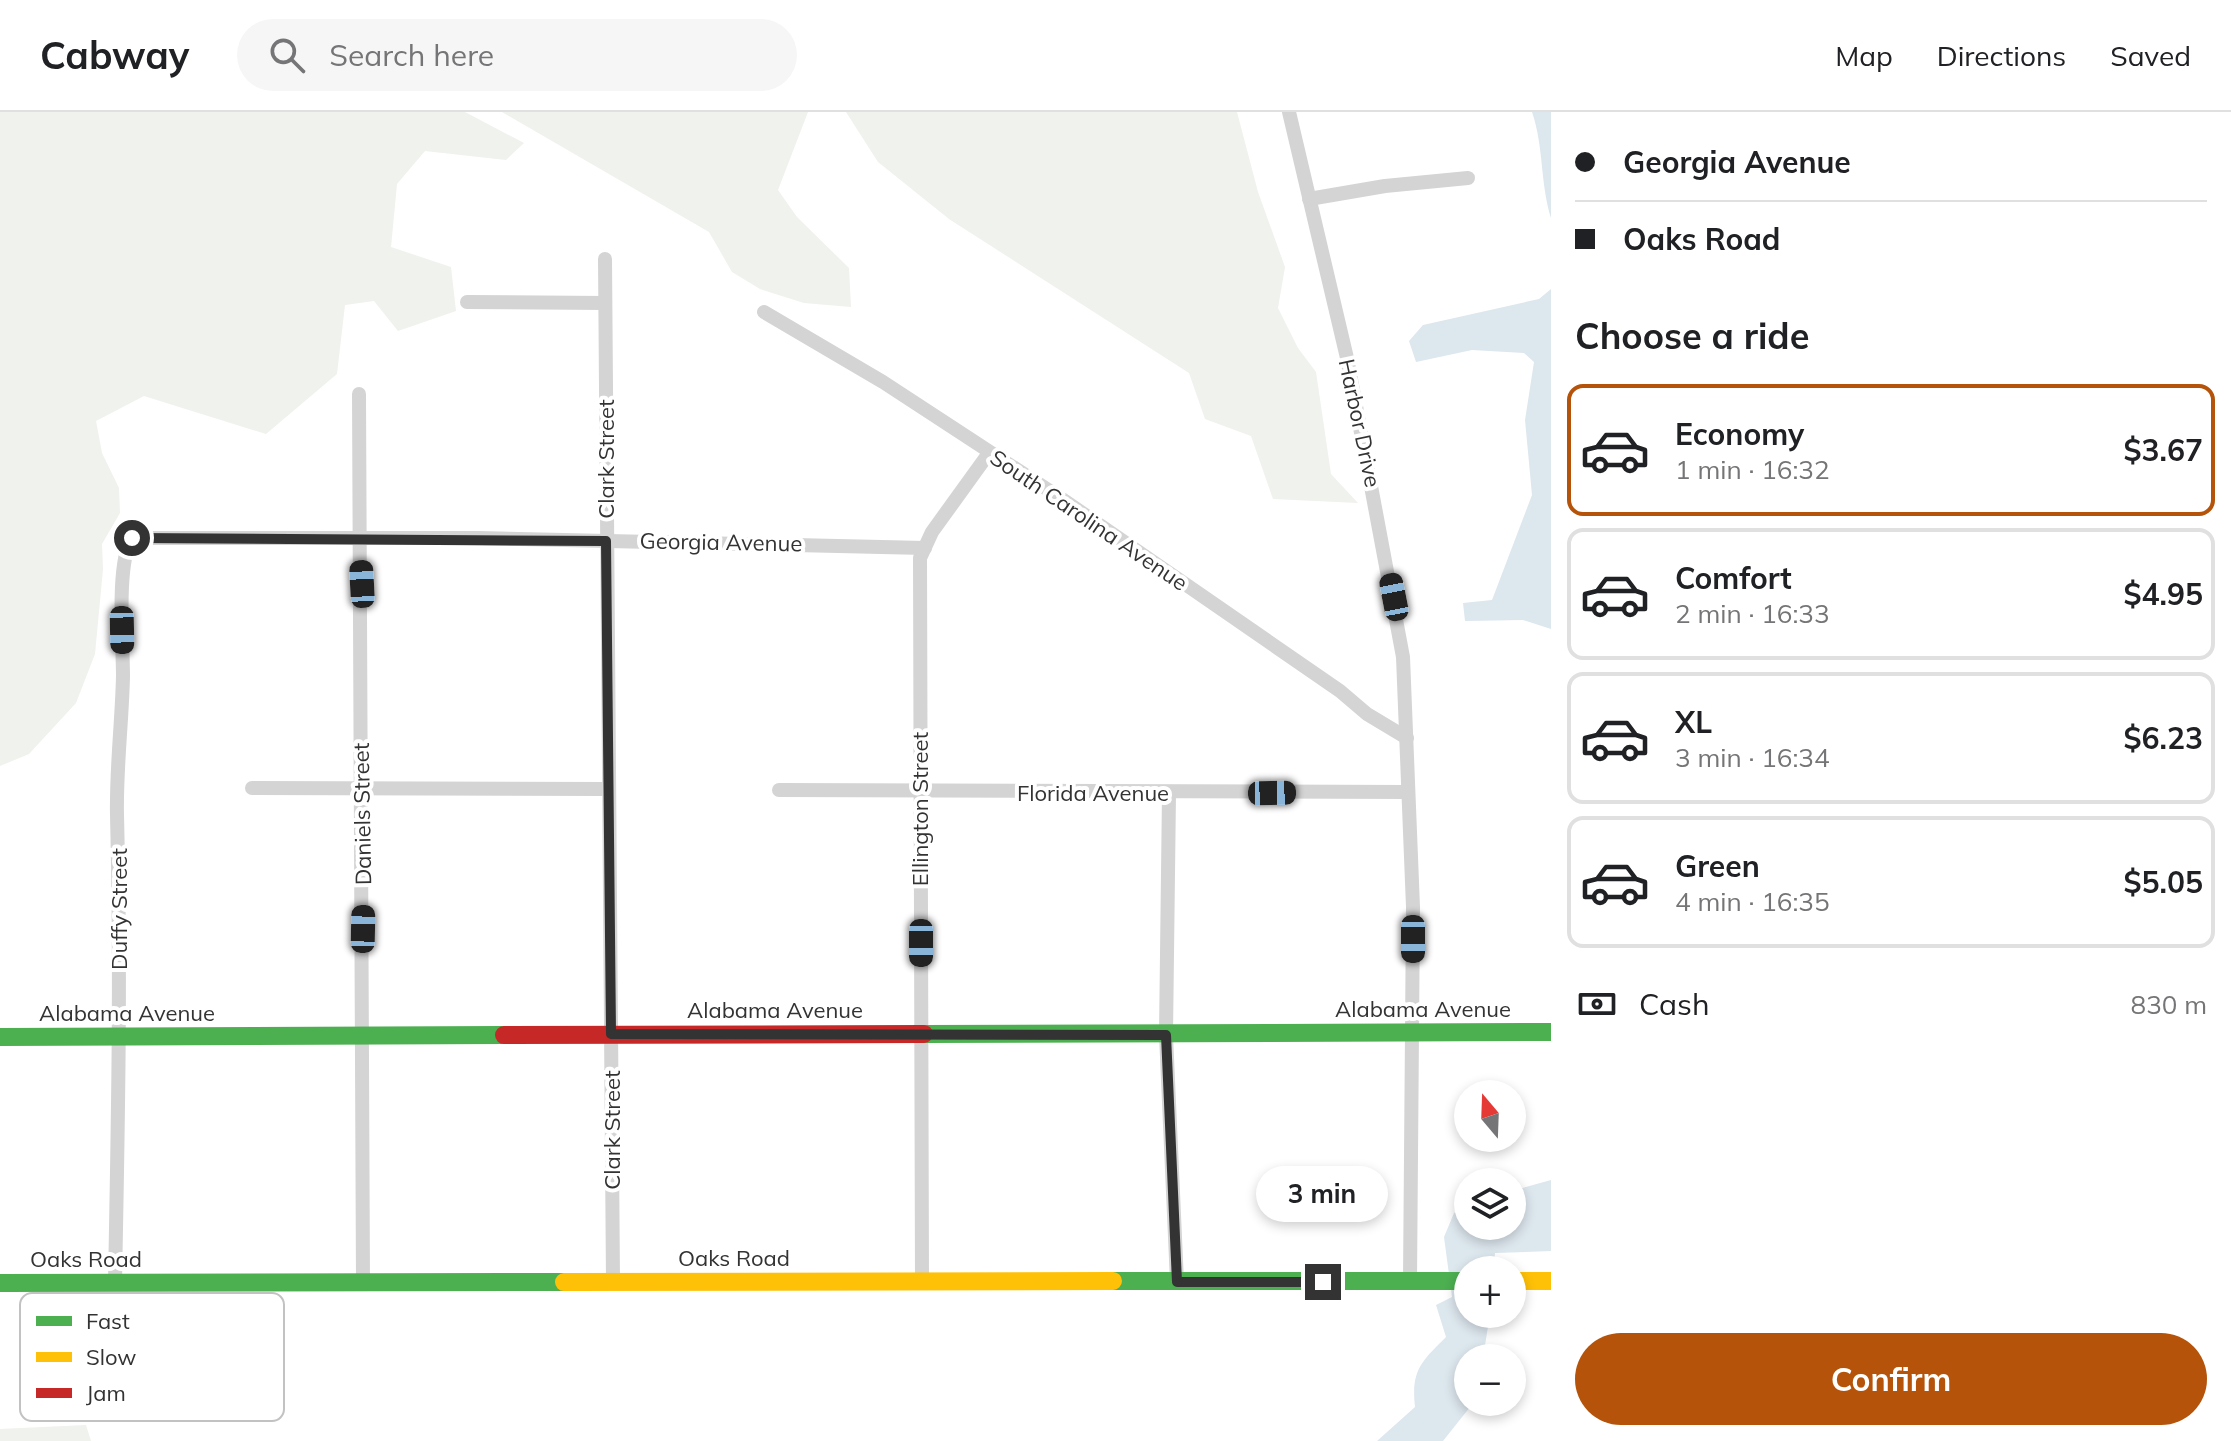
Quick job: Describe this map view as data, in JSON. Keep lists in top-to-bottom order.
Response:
{
  "streets": {
    "street": [
      "Harbor Drive",
      "Clark Street",
      "South Carolina Avenue",
      "Georgia Avenue",
      "Florida Avenue",
      "Ellington Street",
      "Daniels Street",
      "Duffy Street",
      "Alabama Avenue",
      "Oaks Road"
    ]
  },
  "crossings": [
    ["Harbor Drive", "South Carolina Avenue"],
    ["Harbor Drive", "Florida Avenue"],
    ["Harbor Drive", "Alabama Avenue"],
    ["Harbor Drive", "Oaks Road"],
    ["Clark Street", "Georgia Avenue"],
    ["Clark Street", "Alabama Avenue"],
    ["Clark Street", "Oaks Road"],
    ["South Carolina Avenue", "Ellington Street"],
    ["Georgia Avenue", "Ellington Street"],
    ["Georgia Avenue", "Daniels Street"],
    ["Georgia Avenue", "Duffy Street"],
    ["Florida Avenue", "Ellington Street"],
    ["Ellington Street", "Alabama Avenue"],
    ["Ellington Street", "Oaks Road"],
    ["Daniels Street", "Alabama Avenue"],
    ["Daniels Street", "Oaks Road"],
    ["Duffy Street", "Alabama Avenue"],
    ["Duffy Street", "Oaks Road"]
  ],
  "legend": ["Fast", "Slow", "Jam"],
  "north": "top",
  "page": {
    "header": "Cabway",
    "search": "Search here",
    "nav": ["Map", "Directions", "Saved"],
    "banner": ["Georgia Avenue", "Oaks Road"],
    "heading": "Choose a ride",
    "list": [
      {
        "name": "Economy",
        "note": "1 min · 16:32",
        "value": "$3.67"
      },
      {
        "name": "Comfort",
        "note": "2 min · 16:33",
        "value": "$4.95"
      },
      {
        "name": "XL",
        "note": "3 min · 16:34",
        "value": "$6.23"
      },
      {
        "name": "Green",
        "note": "4 min · 16:35",
        "value": "$5.05"
      }
    ],
    "pay": ["Cash", "830 m"],
    "map_buttons": ["+", "−"],
    "bubble": "3 min",
    "buttons": "Confirm"
  }
}
